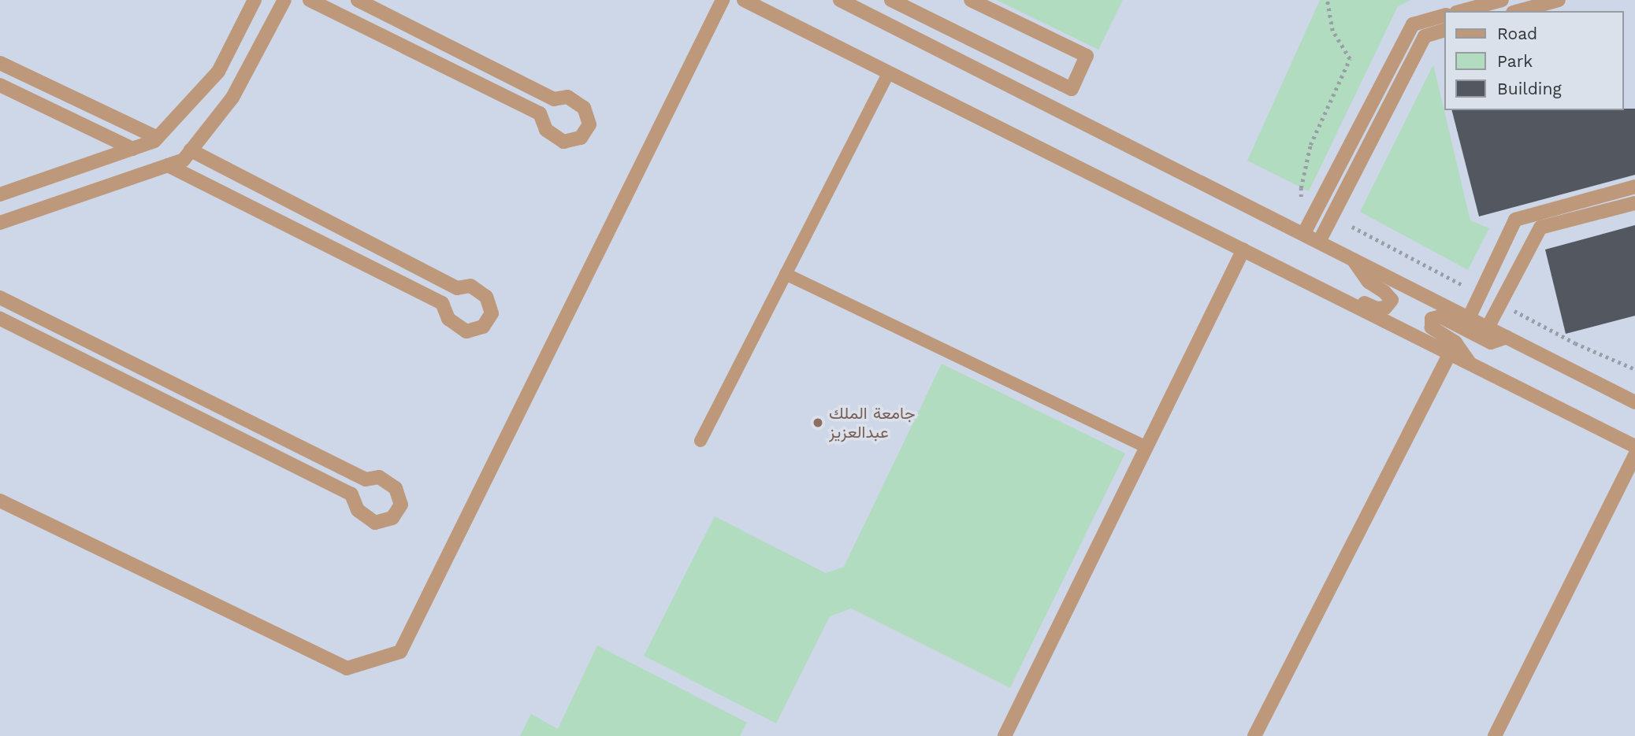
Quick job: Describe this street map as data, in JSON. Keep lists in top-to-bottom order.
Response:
{
  "places": ["جامعة الملك عبدالعزيز"],
  "legend": ["Road", "Park", "Building"]
}
